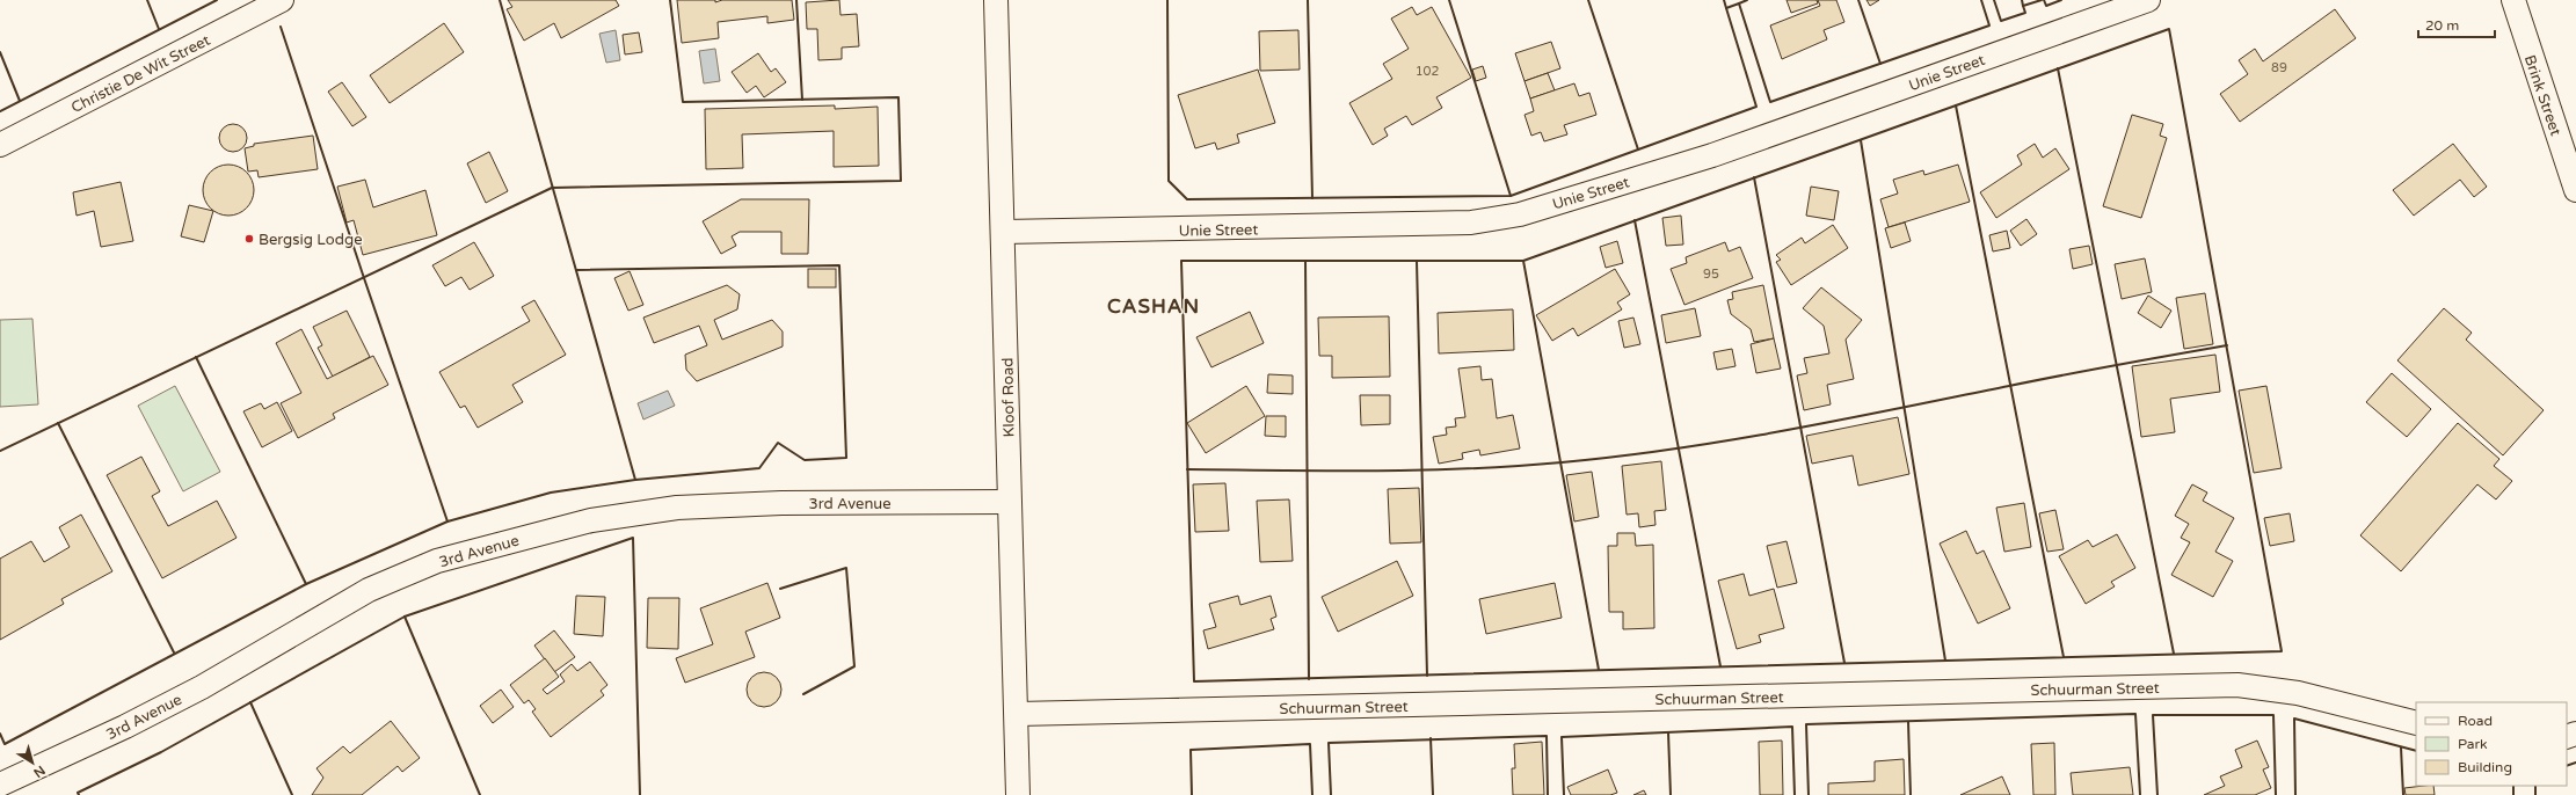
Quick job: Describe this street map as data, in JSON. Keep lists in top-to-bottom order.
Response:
{
  "streets": {
    "street": [
      "Unie Street",
      "Christie De Wit Street",
      "Brink Street",
      "Kloof Road",
      "3rd Avenue",
      "Schuurman Street"
    ]
  },
  "crossings": [
    ["Unie Street", "Kloof Road"],
    ["Kloof Road", "3rd Avenue"],
    ["Kloof Road", "Schuurman Street"]
  ],
  "districts": ["CASHAN"],
  "places": ["Bergsig Lodge"],
  "house_numbers": ["89", "102", "95"],
  "legend": ["Road", "Park", "Building"],
  "scale_bar": "20 m",
  "north": "bottom right"
}
